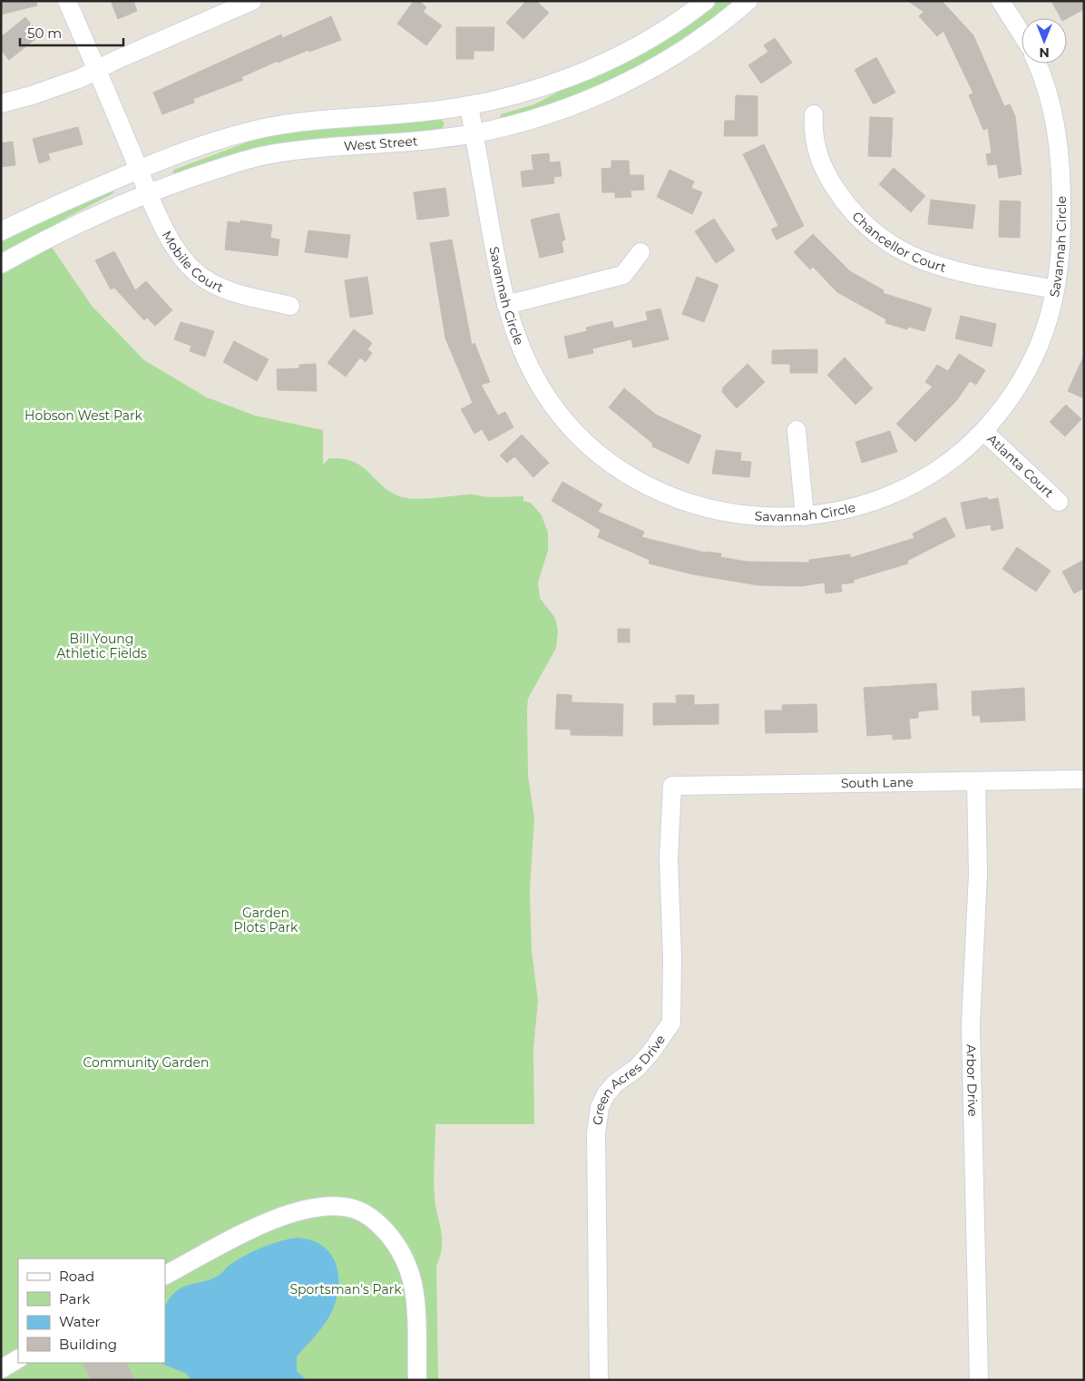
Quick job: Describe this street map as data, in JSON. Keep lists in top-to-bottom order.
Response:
{
  "streets": {
    "street": [
      "West Street",
      "Chancellor Court",
      "Savannah Circle",
      "Mobile Court",
      "Atlanta Court",
      "South Lane",
      "Arbor Drive",
      "Green Acres Drive"
    ]
  },
  "crossings": [
    ["West Street", "Savannah Circle"],
    ["West Street", "Mobile Court"],
    ["Chancellor Court", "Savannah Circle"],
    ["Savannah Circle", "Atlanta Court"],
    ["South Lane", "Arbor Drive"],
    ["South Lane", "Green Acres Drive"]
  ],
  "parks": [
    "Hobson West Park",
    "Bill Young Athletic Fields",
    "Garden Plots Park",
    "Community Garden",
    "Sportsman's Park"
  ],
  "legend": [
    "Road",
    "Park",
    "Water",
    "Building"
  ],
  "scale_bar": "50 m",
  "north": "bottom"
}
